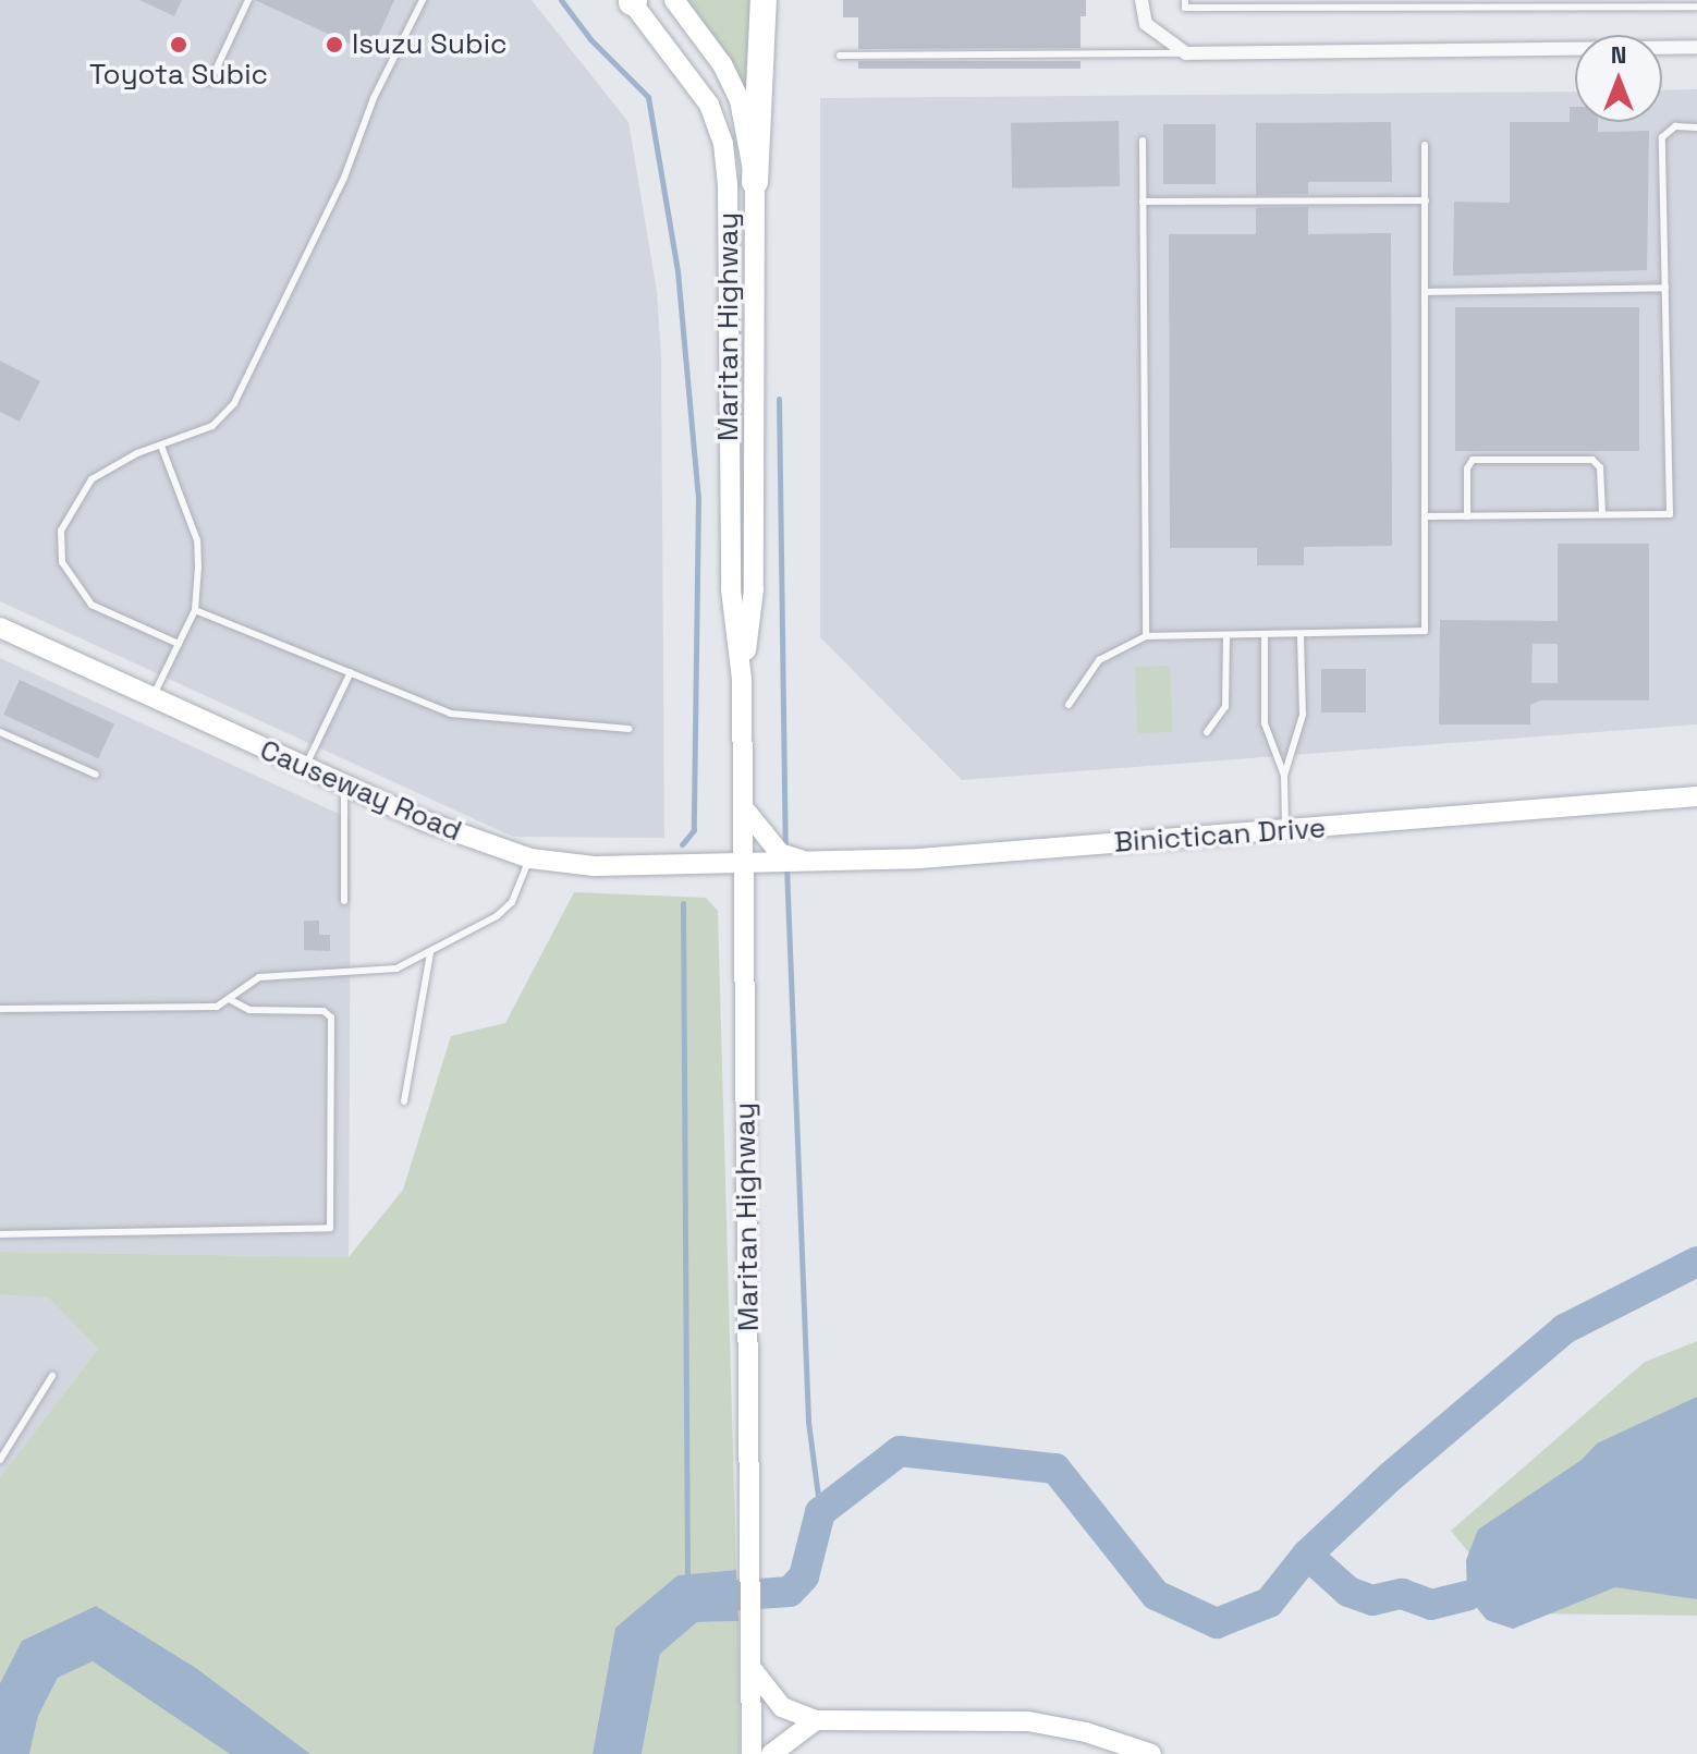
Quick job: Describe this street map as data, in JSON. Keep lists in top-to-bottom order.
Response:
{
  "streets": {
    "main road": ["Maritan Highway", "Causeway Road", "Binictican Drive"]
  },
  "crossings": [
    ["Maritan Highway", "Causeway Road"],
    ["Maritan Highway", "Binictican Drive"],
    ["Causeway Road", "Binictican Drive"]
  ],
  "places": ["Toyota Subic", "Isuzu Subic"],
  "north": "top"
}
